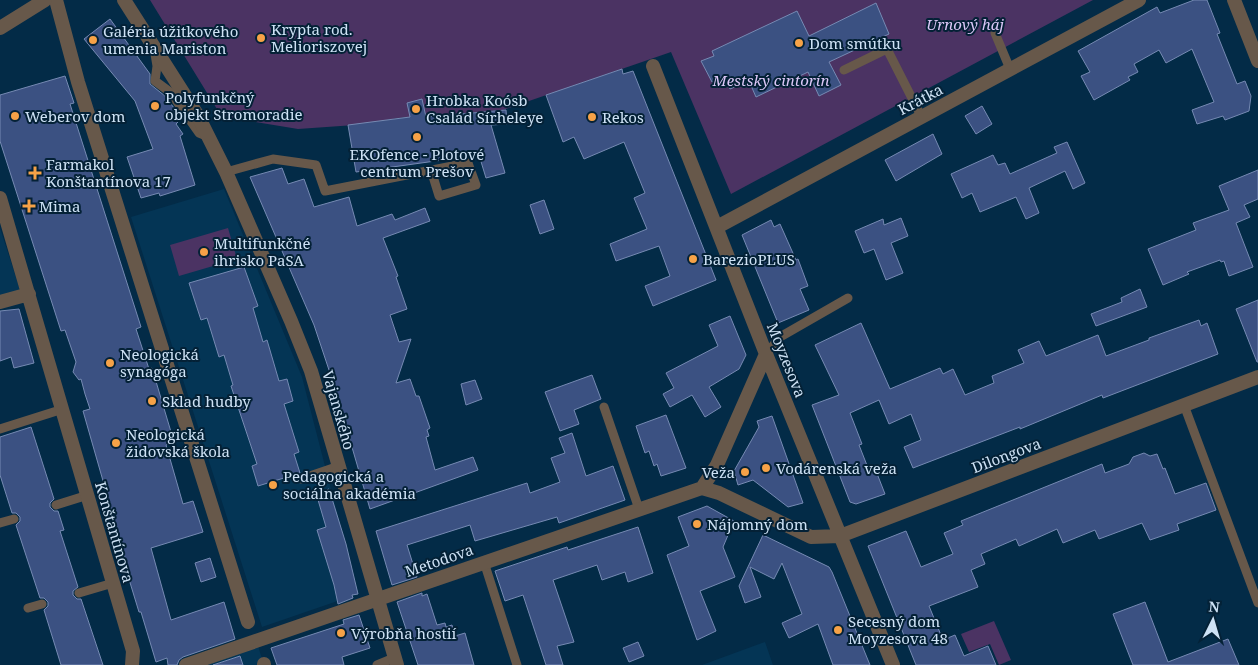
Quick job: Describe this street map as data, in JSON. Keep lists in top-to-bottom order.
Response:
{
  "streets": {
    "street": [
      "Krátka",
      "Moyzesova",
      "Vajanského",
      "Dilongova",
      "Konštantínova",
      "Metodova"
    ]
  },
  "crossings": [
    ["Krátka", "Moyzesova"],
    ["Moyzesova", "Dilongova"],
    ["Vajanského", "Metodova"],
    ["Dilongova", "Metodova"]
  ],
  "parks": ["Urnový háj", "Mestský cintorín"],
  "places": {
    "other": [
      "Krypta rod. Melioriszovej",
      "Galéria úžitkového umenia Mariston",
      "Dom smútku",
      "Polyfunkčný objekt Stromoradie",
      "Hrobka Koósb Család Sírheleye",
      "Weberov dom",
      "Rekos",
      "EKOfence - Plotové centrum Prešov",
      "Multifunkčné ihrisko PaSA",
      "BarezioPLUS",
      "Neologická synagóga",
      "Sklad hudby",
      "Neologická židovská škola",
      "Vodárenská veža",
      "Veža",
      "Pedagogická a sociálna akadémia",
      "Nájomný dom",
      "Secesný dom Moyzesova 48",
      "Výrobňa hostií"
    ],
    "health": ["Farmakol Konštantínova 17", "Mima"]
  },
  "north": "top"
}
